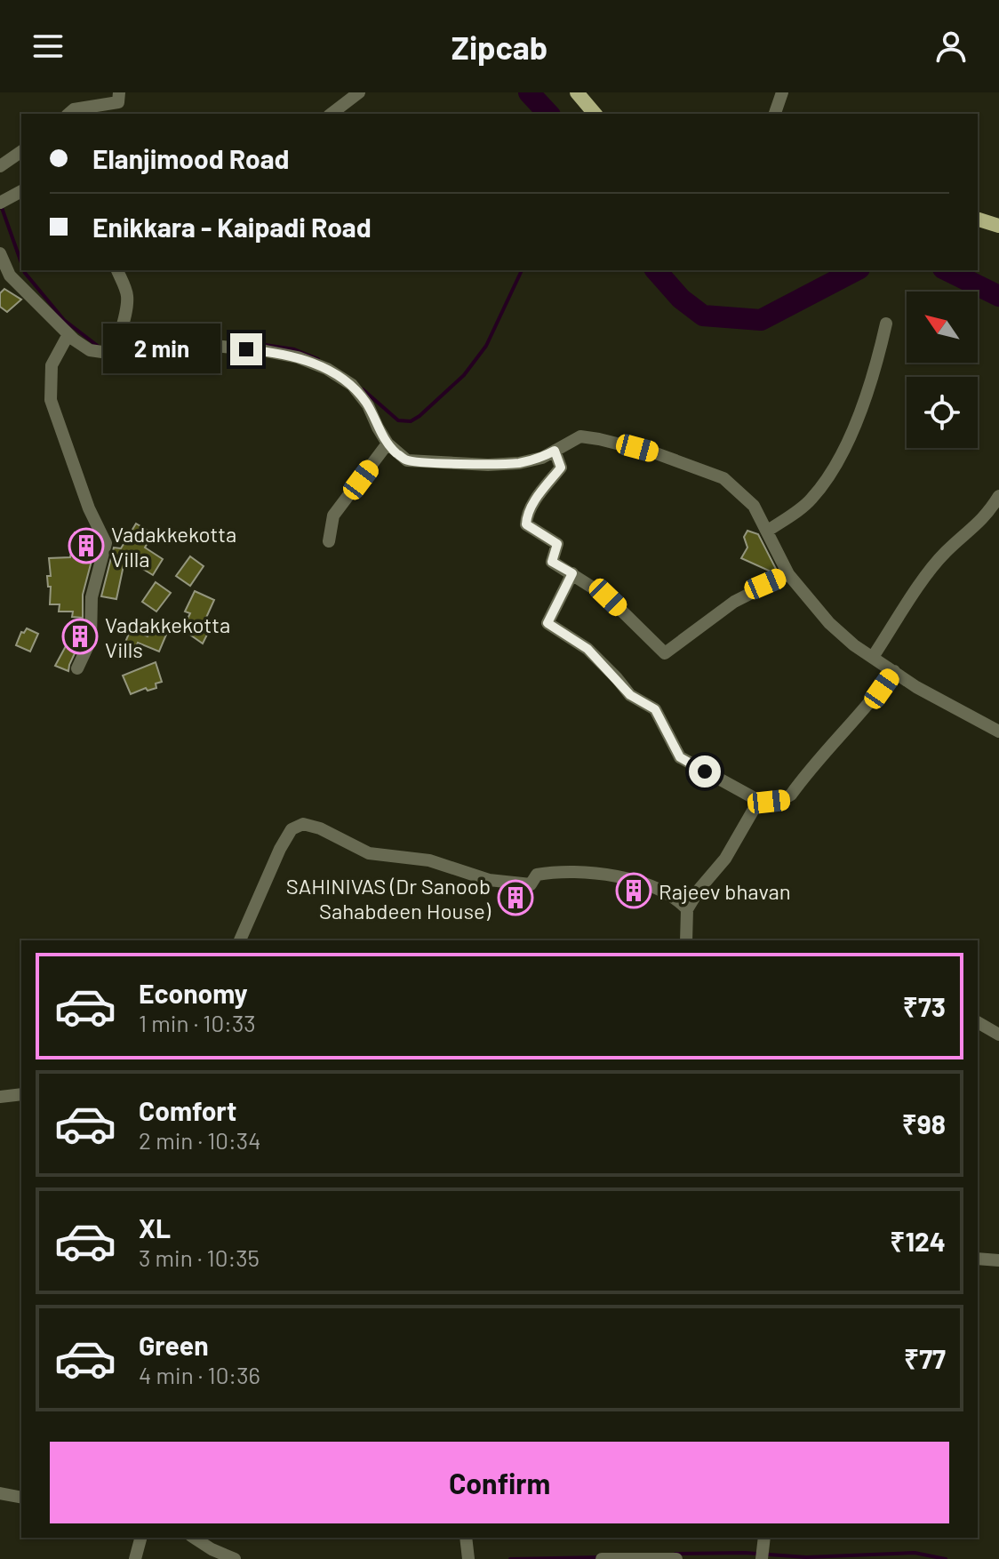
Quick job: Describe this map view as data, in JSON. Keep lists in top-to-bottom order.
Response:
{
  "places": {
    "building": [
      "Vadakkekotta Villa",
      "Vadakkekotta Vills",
      "Rajeev bhavan",
      "SAHINIVAS (Dr Sanoob Sahabdeen House)"
    ]
  },
  "north": "top left",
  "page": {
    "header": "Zipcab",
    "banner": ["Elanjimood Road", "Enikkara - Kaipadi Road"],
    "bubble": "2 min",
    "list": [
      {
        "name": "Economy",
        "note": "1 min · 10:33",
        "value": "₹73"
      },
      {
        "name": "Comfort",
        "note": "2 min · 10:34",
        "value": "₹98"
      },
      {
        "name": "XL",
        "note": "3 min · 10:35",
        "value": "₹124"
      },
      {
        "name": "Green",
        "note": "4 min · 10:36",
        "value": "₹77"
      }
    ],
    "buttons": "Confirm"
  }
}
